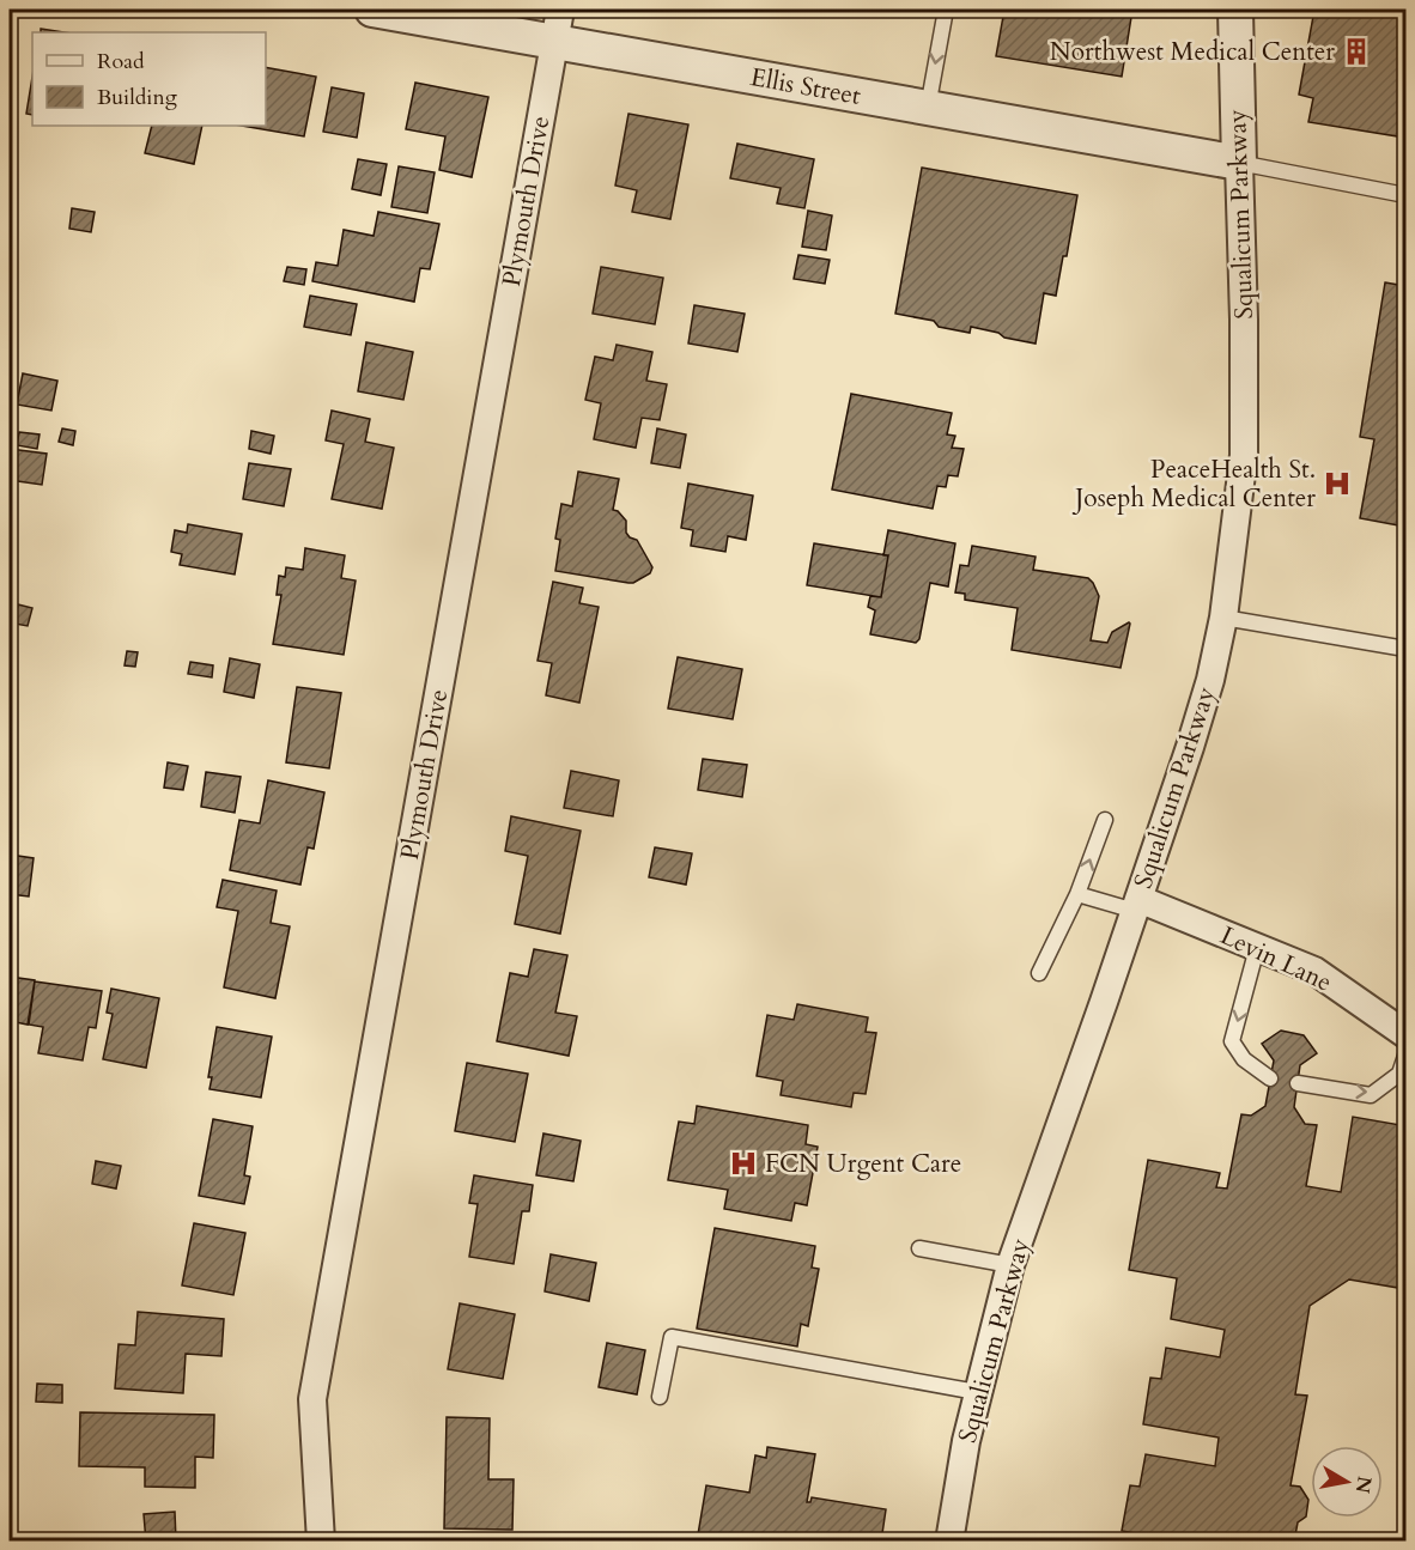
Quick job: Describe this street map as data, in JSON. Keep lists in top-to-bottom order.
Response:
{
  "streets": {
    "street": [
      "Ellis Street",
      "Plymouth Drive",
      "Squalicum Parkway",
      "Levin Lane"
    ]
  },
  "crossings": [
    ["Ellis Street", "Plymouth Drive"],
    ["Ellis Street", "Squalicum Parkway"],
    ["Squalicum Parkway", "Levin Lane"]
  ],
  "places": {
    "building": ["Northwest Medical Center"],
    "hospital": ["PeaceHealth St. Joseph Medical Center", "FCN Urgent Care"]
  },
  "legend": ["Road", "Building"],
  "north": "right"
}
